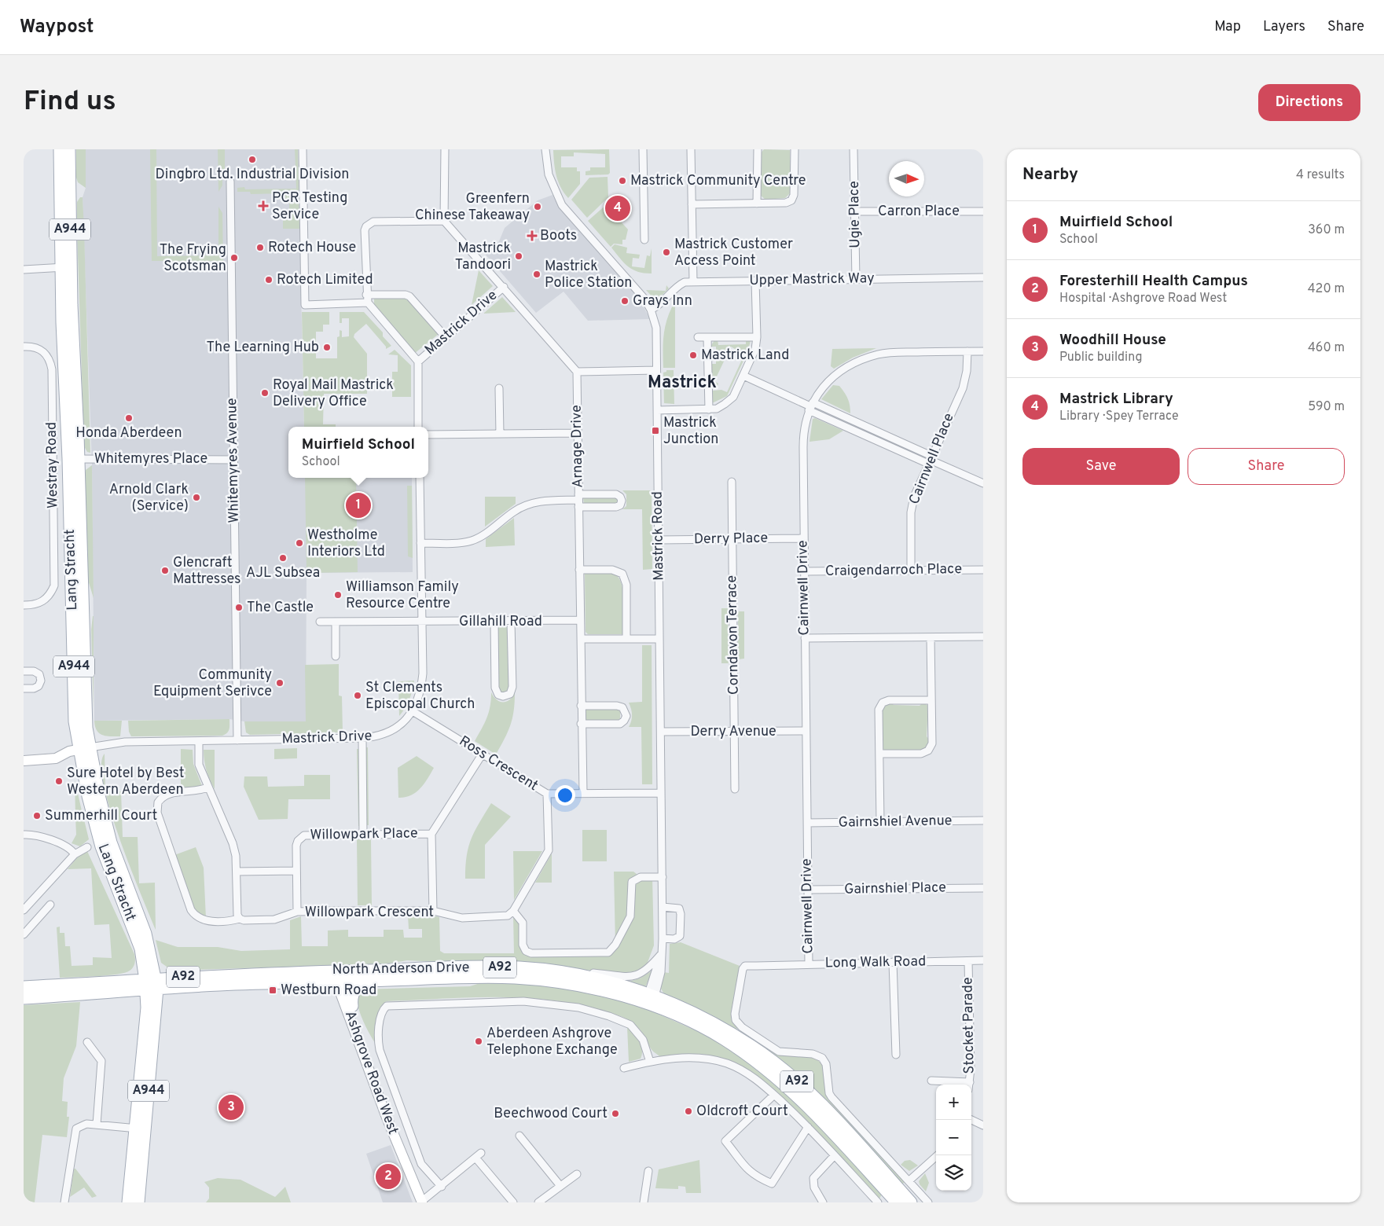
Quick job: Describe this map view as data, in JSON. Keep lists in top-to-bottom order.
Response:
{
  "streets": {
    "main road": [
      "A944",
      "Lang Stracht",
      "A92",
      "North Anderson Drive"
    ],
    "street": [
      "Carron Place",
      "Ugie Place",
      "Upper Mastrick Way",
      "Mastrick Drive",
      "Arnage Drive",
      "Whitemyres Place",
      "Cairnwell Place",
      "Whitemyres Avenue",
      "Westray Road",
      "Mastrick Road",
      "Derry Place",
      "Craigendarroch Place",
      "Cairnwell Drive",
      "Gillahill Road",
      "Corndavon Terrace",
      "Derry Avenue",
      "Ross Crescent",
      "Gairnshiel Avenue",
      "Willowpark Place",
      "Gairnshiel Place",
      "Willowpark Crescent",
      "Long Walk Road",
      "Stocket Parade",
      "Ashgrove Road West"
    ]
  },
  "crossings": [
    ["Carron Place", "Ugie Place"],
    ["Ugie Place", "Upper Mastrick Way"],
    ["A944", "Lang Stracht"],
    ["A944", "North Anderson Drive"],
    ["Upper Mastrick Way", "Mastrick Road"],
    ["Mastrick Drive", "Whitemyres Avenue"],
    ["Mastrick Drive", "Lang Stracht"],
    ["Mastrick Drive", "Gillahill Road"],
    ["Mastrick Drive", "Ross Crescent"],
    ["Arnage Drive", "Gillahill Road"],
    ["Arnage Drive", "Ross Crescent"],
    ["Whitemyres Place", "Whitemyres Avenue"],
    ["Whitemyres Place", "Lang Stracht"],
    ["Cairnwell Place", "Craigendarroch Place"],
    ["Cairnwell Place", "Cairnwell Drive"],
    ["Mastrick Road", "Derry Place"],
    ["Mastrick Road", "Derry Avenue"],
    ["Mastrick Road", "Ross Crescent"],
    ["Mastrick Road", "North Anderson Drive"],
    ["Derry Place", "Cairnwell Drive"],
    ["Derry Place", "Corndavon Terrace"],
    ["Lang Stracht", "North Anderson Drive"],
    ["Craigendarroch Place", "Cairnwell Drive"],
    ["Cairnwell Drive", "Derry Avenue"],
    ["Cairnwell Drive", "Gairnshiel Avenue"],
    ["Cairnwell Drive", "Gairnshiel Place"],
    ["Cairnwell Drive", "Long Walk Road"],
    ["Corndavon Terrace", "Derry Avenue"],
    ["Willowpark Place", "Willowpark Crescent"],
    ["Long Walk Road", "Stocket Parade"],
    ["North Anderson Drive", "Ashgrove Road West"]
  ],
  "districts": ["Mastrick"],
  "places": {
    "other": [
      "Dingbro Ltd. Industrial Division",
      "Mastrick Community Centre",
      "Greenfern Chinese Takeaway",
      "Rotech House",
      "Mastrick Customer Access Point",
      "Mastrick Tandoori",
      "The Frying Scotsman",
      "Mastrick Police Station",
      "Rotech Limited",
      "Grays Inn",
      "The Learning Hub",
      "Mastrick Land",
      "Royal Mail Mastrick Delivery Office",
      "Honda Aberdeen",
      "Arnold Clark (Service)",
      "Westholme Interiors Ltd",
      "AJL Subsea",
      "Glencraft Mattresses",
      "Williamson Family Resource Centre",
      "The Castle",
      "Community Equipment Serivce",
      "St Clements Episcopal Church",
      "Sure Hotel by Best Western Aberdeen",
      "Summerhill Court",
      "Aberdeen Ashgrove Telephone Exchange",
      "Oldcroft Court",
      "Beechwood Court"
    ],
    "health": ["PCR Testing Service", "Boots"],
    "transit": ["Mastrick Junction", "Westburn Road"]
  },
  "north": "right",
  "page": {
    "header": "Waypost",
    "nav": ["Map", "Layers", "Share"],
    "buttons": [
      "Directions",
      ["Save", "Share"]
    ],
    "title": "Find us",
    "heading": ["Nearby", "4 results"],
    "pins": [
      "4",
      "1",
      "3",
      "2"
    ],
    "list": [
      {
        "mark": "1",
        "name": "Muirfield School",
        "note": "School",
        "value": "360 m"
      },
      {
        "mark": "2",
        "name": "Foresterhill Health Campus",
        "note": "Hospital · Ashgrove Road West",
        "value": "420 m"
      },
      {
        "mark": "3",
        "name": "Woodhill House",
        "note": "Public building",
        "value": "460 m"
      },
      {
        "mark": "4",
        "name": "Mastrick Library",
        "note": "Library · Spey Terrace",
        "value": "590 m"
      }
    ],
    "popup": ["Muirfield School", "School"],
    "map_buttons": ["+", "−"]
  }
}
